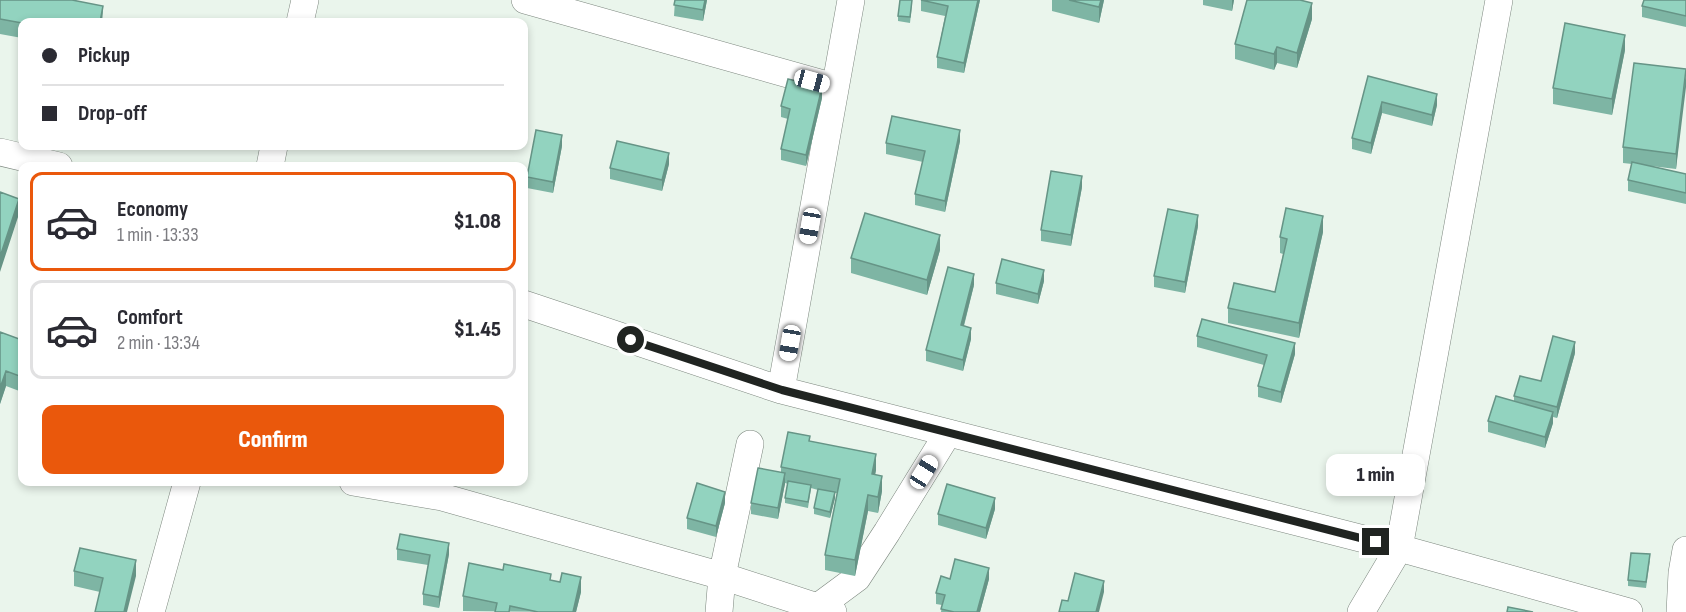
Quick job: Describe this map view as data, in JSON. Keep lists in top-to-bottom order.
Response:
{
  "page": {
    "banner": ["Pickup", "Drop-off"],
    "list": [
      {
        "name": "Economy",
        "note": "1 min · 13:33",
        "value": "$1.08"
      },
      {
        "name": "Comfort",
        "note": "2 min · 13:34",
        "value": "$1.45"
      }
    ],
    "buttons": "Confirm",
    "bubble": "1 min"
  }
}
